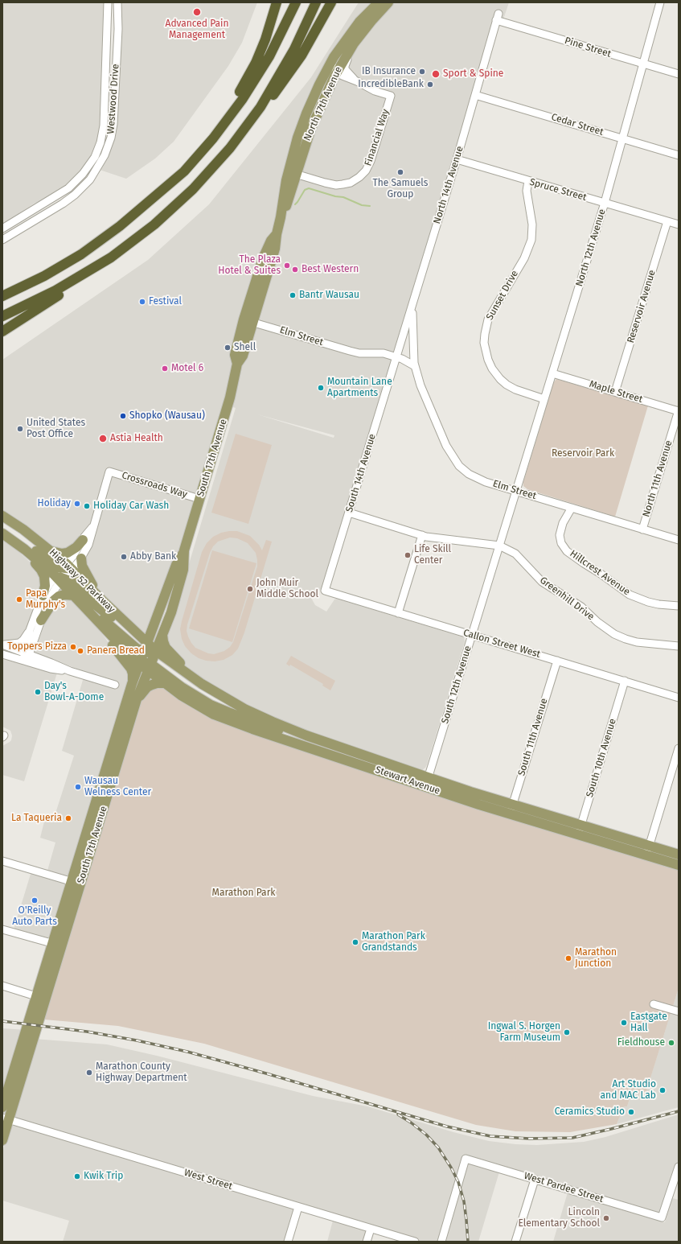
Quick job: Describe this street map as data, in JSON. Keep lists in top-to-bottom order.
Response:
{
  "streets": {
    "main road": [
      "North 17th Avenue",
      "South 17th Avenue",
      "Highway 52 Parkway",
      "Stewart Avenue"
    ],
    "street": [
      "Pine Street",
      "Westwood Drive",
      "Cedar Street",
      "Financial Way",
      "North 14th Avenue",
      "Spruce Street",
      "North 12th Avenue",
      "Sunset Drive",
      "Reservoir Avenue",
      "Elm Street",
      "Maple Street",
      "South 14th Avenue",
      "North 11th Avenue",
      "Crossroads Way",
      "Hillcrest Avenue",
      "Greenhill Drive",
      "Callon Street West",
      "South 12th Avenue",
      "South 11th Avenue",
      "South 10th Avenue",
      "West Street",
      "West Pardee Street"
    ]
  },
  "crossings": [
    ["Pine Street", "North 14th Avenue"],
    ["Pine Street", "North 12th Avenue"],
    ["North 17th Avenue", "Financial Way"],
    ["North 17th Avenue", "Elm Street"],
    ["North 17th Avenue", "South 17th Avenue"],
    ["Cedar Street", "North 14th Avenue"],
    ["Cedar Street", "North 12th Avenue"],
    ["North 14th Avenue", "Spruce Street"],
    ["North 14th Avenue", "Elm Street"],
    ["North 14th Avenue", "South 14th Avenue"],
    ["Spruce Street", "North 12th Avenue"],
    ["Spruce Street", "Sunset Drive"],
    ["Spruce Street", "Reservoir Avenue"],
    ["North 12th Avenue", "Sunset Drive"],
    ["North 12th Avenue", "Elm Street"],
    ["North 12th Avenue", "Maple Street"],
    ["North 12th Avenue", "South 12th Avenue"],
    ["Reservoir Avenue", "Maple Street"],
    ["Elm Street", "South 17th Avenue"],
    ["Elm Street", "South 14th Avenue"],
    ["Elm Street", "North 11th Avenue"],
    ["Elm Street", "Hillcrest Avenue"],
    ["Elm Street", "South 12th Avenue"],
    ["Maple Street", "North 11th Avenue"],
    ["South 17th Avenue", "Crossroads Way"],
    ["South 17th Avenue", "Highway 52 Parkway"],
    ["South 17th Avenue", "Stewart Avenue"],
    ["South 17th Avenue", "West Street"],
    ["South 14th Avenue", "Greenhill Drive"],
    ["South 14th Avenue", "Callon Street West"],
    ["Highway 52 Parkway", "Stewart Avenue"],
    ["Greenhill Drive", "South 12th Avenue"],
    ["Callon Street West", "South 12th Avenue"],
    ["Callon Street West", "South 11th Avenue"],
    ["Callon Street West", "South 10th Avenue"],
    ["South 12th Avenue", "Stewart Avenue"],
    ["South 11th Avenue", "Stewart Avenue"],
    ["South 10th Avenue", "Stewart Avenue"]
  ],
  "parks": ["Reservoir Park", "Marathon Park"],
  "places": [
    "Advanced Pain Management",
    "IB Insurance",
    "Sport & Spine",
    "IncredibleBank",
    "The Samuels Group",
    "The Plaza Hotel & Suites",
    "Best Western",
    "Bantr Wausau",
    "Festival",
    "Shell",
    "Motel 6",
    "Mountain Lane Apartments",
    "Shopko (Wausau)",
    "United States Post Office",
    "Astia Health",
    "Holiday",
    "Holiday Car Wash",
    "Life Skill Center",
    "Abby Bank",
    "John Muir Middle School",
    "Papa Murphy's",
    "Toppers Pizza",
    "Panera Bread",
    "Day's Bowl-A-Dome",
    "Wausau Welness Center",
    "La Taqueria",
    "O'Reilly Auto Parts",
    "Marathon Park Grandstands",
    "Marathon Junction",
    "Eastgate Hall",
    "Ingwal S. Horgen Farm Museum",
    "Fieldhouse",
    "Marathon County Highway Department",
    "Art Studio and MAC Lab",
    "Ceramics Studio",
    "Kwik Trip",
    "Lincoln Elementary School"
  ]
}
